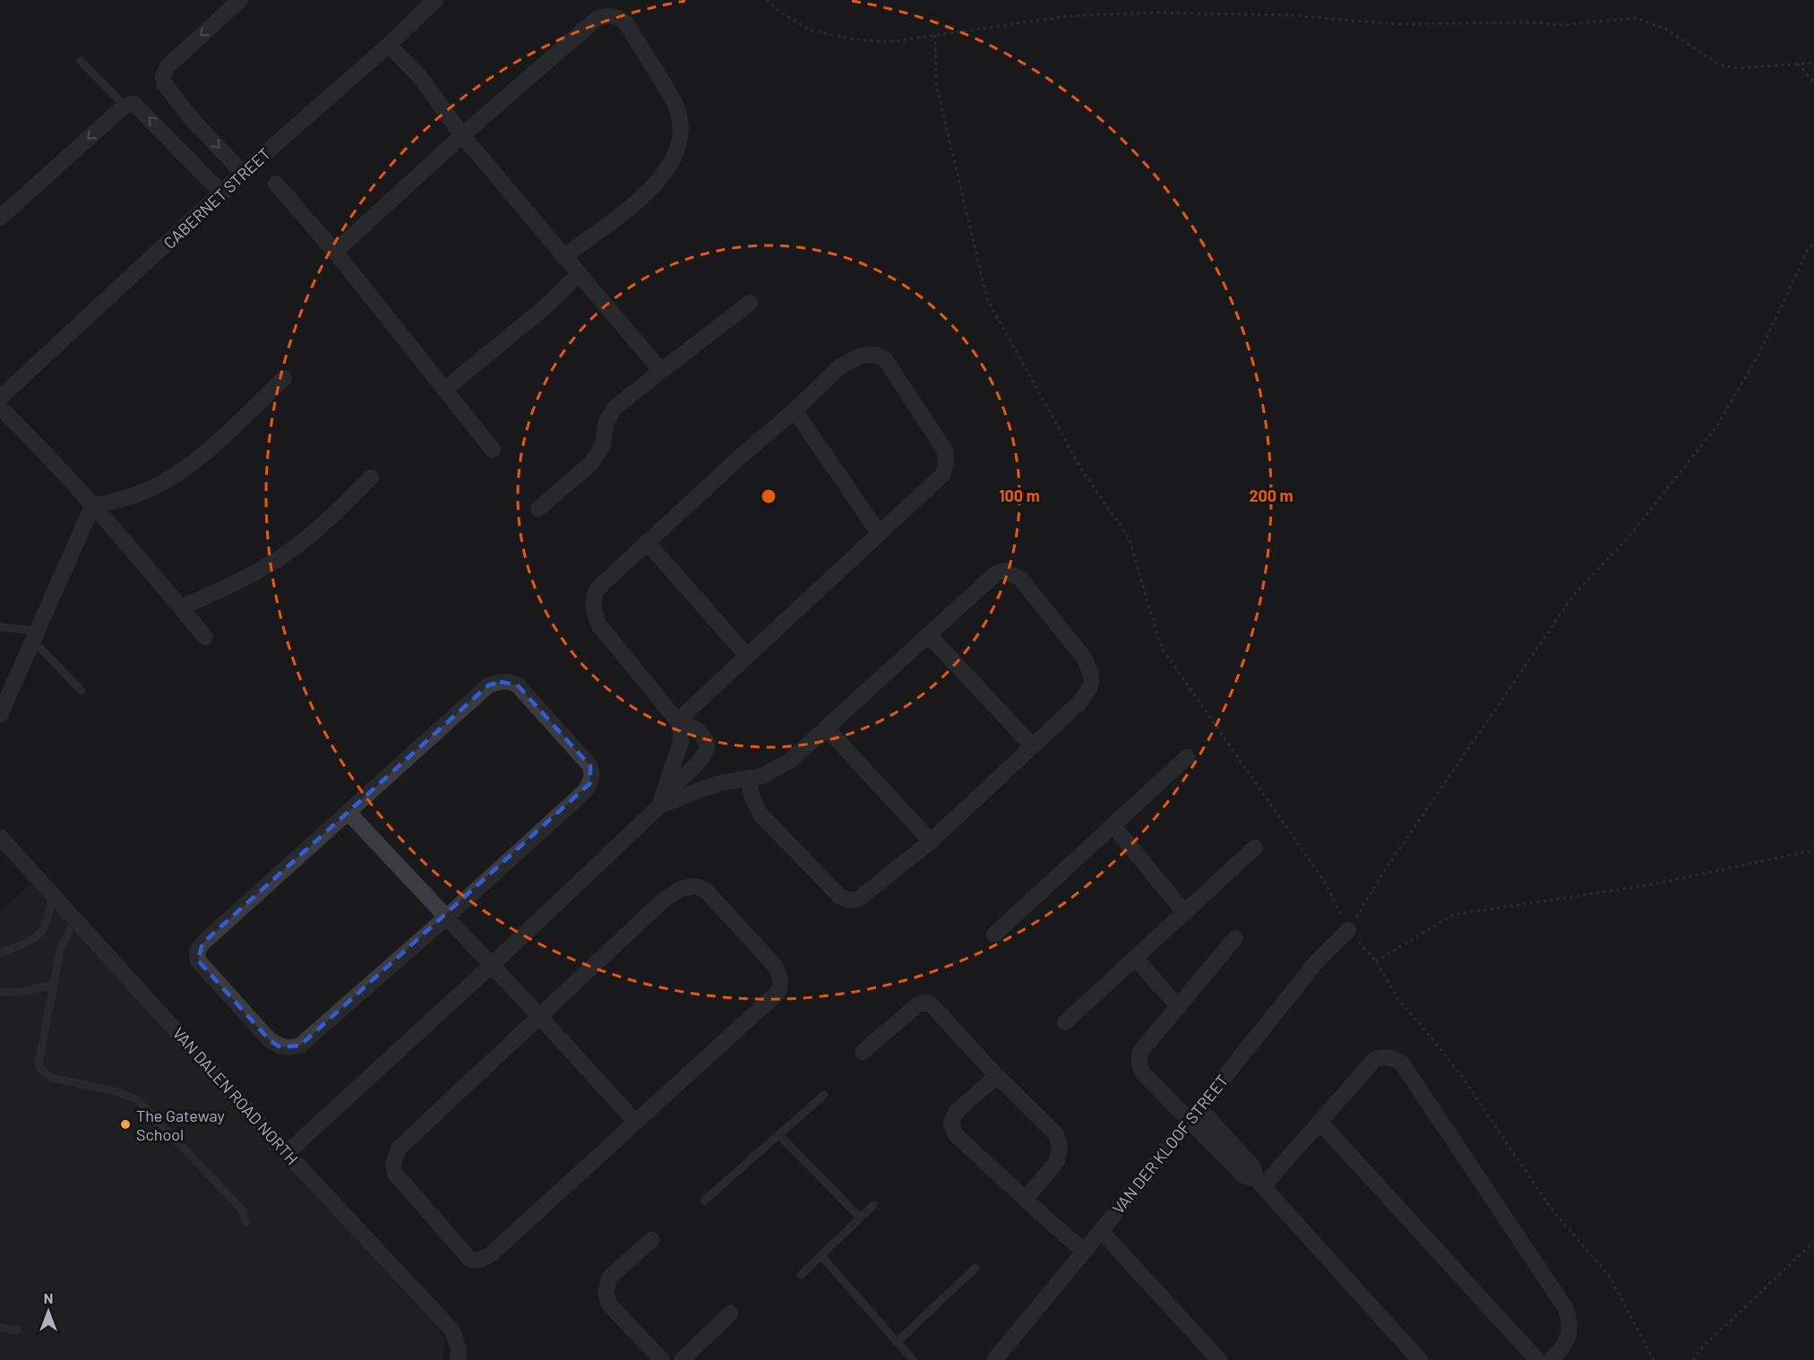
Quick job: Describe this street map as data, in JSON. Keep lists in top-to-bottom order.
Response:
{
  "streets": {
    "street": ["CABERNET STREET", "VAN DALEN ROAD NORTH", "VAN DER KLOOF STREET"]
  },
  "places": ["The Gateway School"],
  "north": "top",
  "rings": ["100 m", "200 m"]
}
